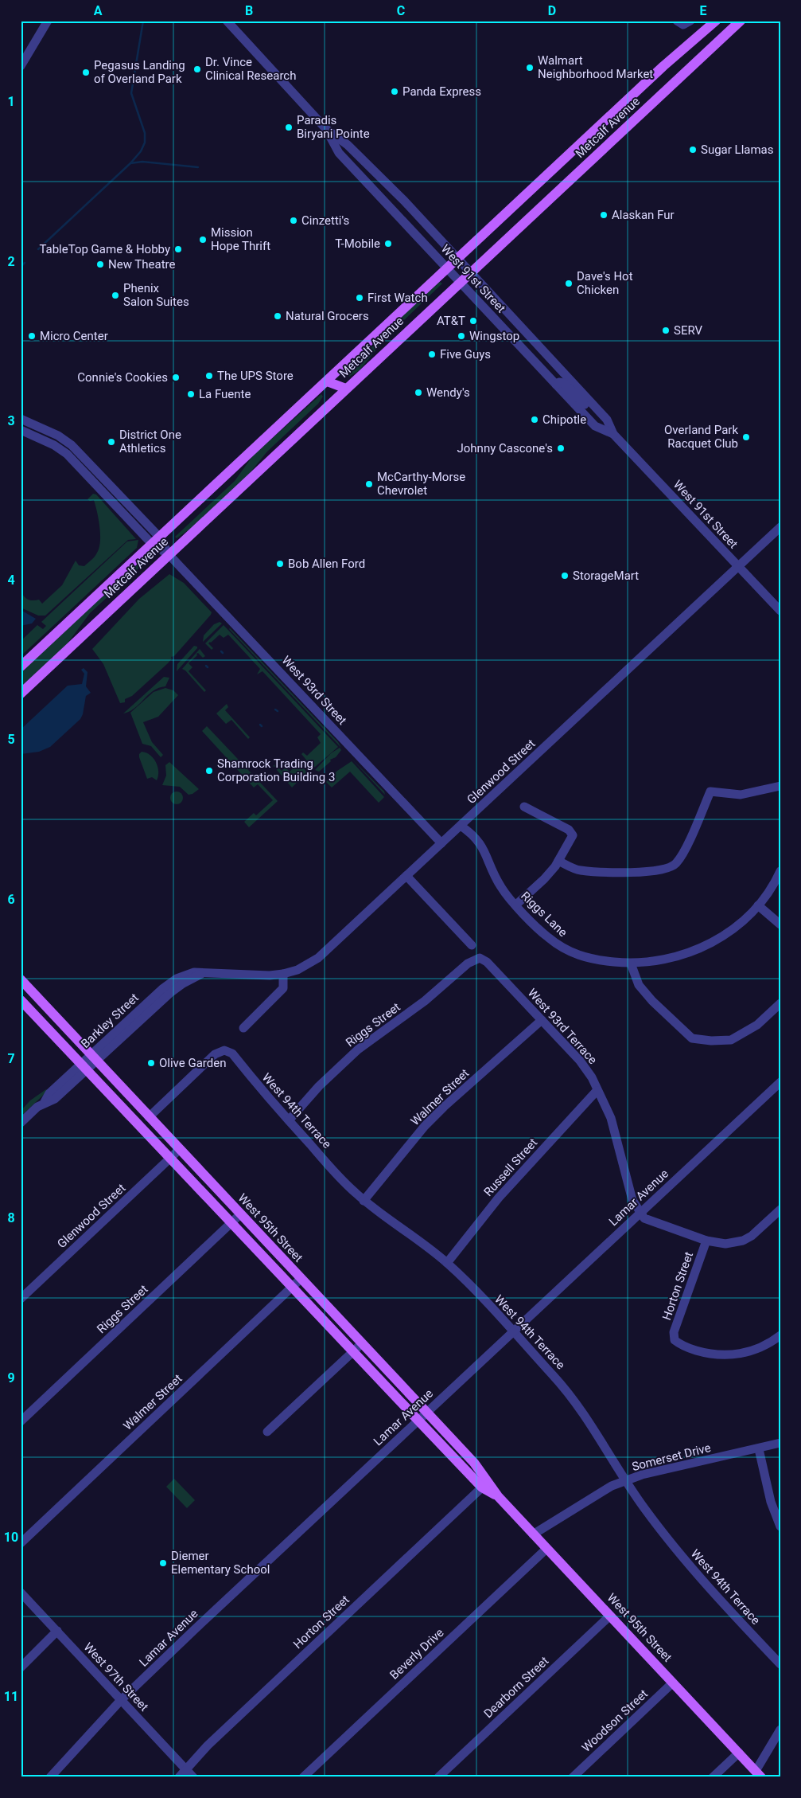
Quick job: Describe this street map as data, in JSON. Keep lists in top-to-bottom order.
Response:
{
  "streets": {
    "main road": ["Metcalf Avenue", "West 95th Street"],
    "street": [
      "West 91st Street",
      "West 93rd Street",
      "Glenwood Street",
      "Riggs Lane",
      "Barkley Street",
      "Riggs Street",
      "West 93rd Terrace",
      "Walmer Street",
      "West 94th Terrace",
      "Russell Street",
      "Lamar Avenue",
      "Horton Street",
      "Somerset Drive",
      "Beverly Drive",
      "West 97th Street",
      "Dearborn Street",
      "Woodson Street"
    ]
  },
  "crossings": [
    ["Metcalf Avenue", "West 91st Street"],
    ["Metcalf Avenue", "West 93rd Street"],
    ["West 91st Street", "Glenwood Street"],
    ["West 93rd Street", "Glenwood Street"],
    ["Glenwood Street", "Riggs Lane"],
    ["Glenwood Street", "Barkley Street"],
    ["Glenwood Street", "West 95th Street"],
    ["Barkley Street", "West 95th Street"],
    ["Riggs Street", "West 93rd Terrace"],
    ["Riggs Street", "West 94th Terrace"],
    ["Riggs Street", "West 95th Street"],
    ["West 93rd Terrace", "Walmer Street"],
    ["West 93rd Terrace", "Russell Street"],
    ["West 93rd Terrace", "Lamar Avenue"],
    ["Walmer Street", "West 94th Terrace"],
    ["Walmer Street", "West 95th Street"],
    ["West 94th Terrace", "Russell Street"],
    ["West 94th Terrace", "Lamar Avenue"],
    ["West 94th Terrace", "West 95th Street"],
    ["West 94th Terrace", "Somerset Drive"],
    ["Lamar Avenue", "West 95th Street"],
    ["Lamar Avenue", "West 97th Street"],
    ["West 95th Street", "Horton Street"],
    ["West 95th Street", "Somerset Drive"],
    ["West 95th Street", "Beverly Drive"],
    ["West 95th Street", "Dearborn Street"],
    ["West 95th Street", "Woodson Street"],
    ["Horton Street", "West 97th Street"]
  ],
  "places": [
    "Walmart Neighborhood Market",
    "Dr. Vince Clinical Research",
    "Pegasus Landing of Overland Park",
    "Panda Express",
    "Paradis Biryani Pointe",
    "Sugar Llamas",
    "Alaskan Fur",
    "Cinzetti's",
    "Mission Hope Thrift",
    "T-Mobile",
    "TableTop Game & Hobby",
    "New Theatre",
    "Dave's Hot Chicken",
    "Phenix Salon Suites",
    "First Watch",
    "Natural Grocers",
    "AT&T",
    "SERV",
    "Micro Center",
    "Wingstop",
    "Five Guys",
    "The UPS Store",
    "Connie's Cookies",
    "Wendy's",
    "La Fuente",
    "Chipotle",
    "Overland Park Racquet Club",
    "District One Athletics",
    "Johnny Cascone's",
    "McCarthy-Morse Chevrolet",
    "Bob Allen Ford",
    "StorageMart",
    "Shamrock Trading Corporation Building 3",
    "Olive Garden",
    "Diemer Elementary School"
  ],
  "grid": {
    "columns": [
      "A",
      "B",
      "C",
      "D",
      "E"
    ],
    "rows": [
      "1",
      "2",
      "3",
      "4",
      "5",
      "6",
      "7",
      "8",
      "9",
      "10",
      "11"
    ]
  }
}
